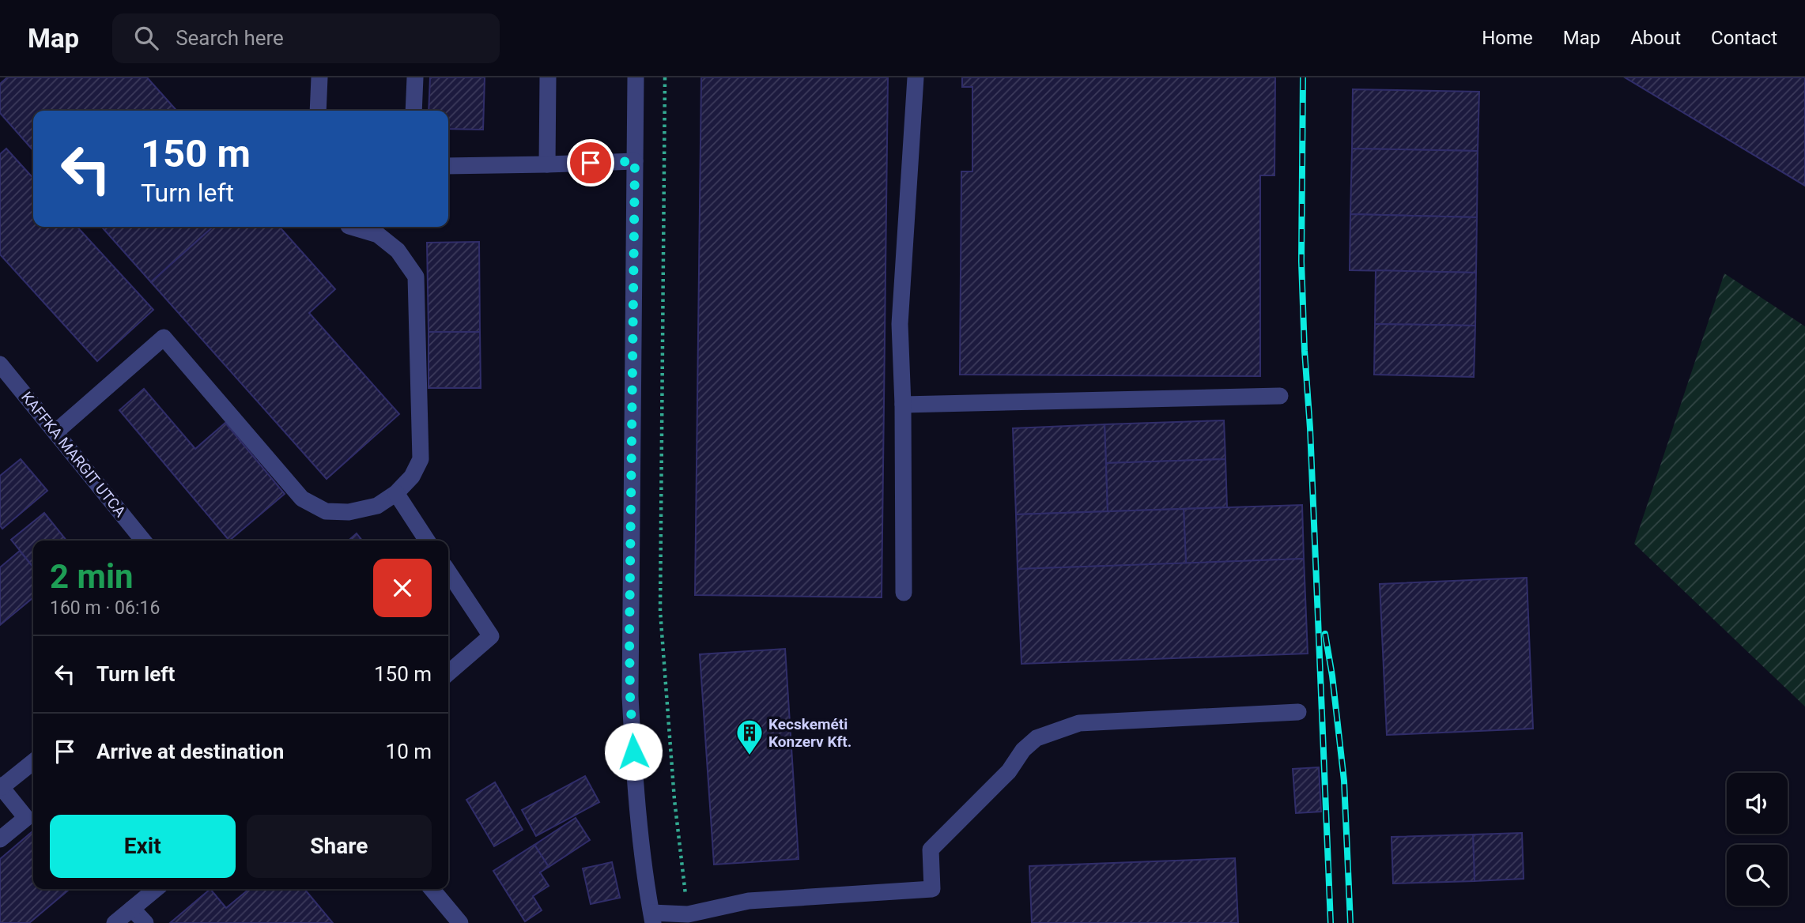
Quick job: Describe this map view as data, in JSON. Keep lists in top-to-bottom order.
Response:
{
  "streets": {
    "street": ["KAFFKA MARGIT UTCA"]
  },
  "places": {
    "building": ["Kecskeméti Konzerv Kft."]
  },
  "page": {
    "header": "Map",
    "search": "Search here",
    "nav": [
      "Home",
      "Map",
      "About",
      "Contact"
    ],
    "turn": ["150 m", "Turn left"],
    "heading": ["2 min", "160 m · 06:16"],
    "list": [
      {
        "name": "Turn left",
        "value": "150 m"
      },
      {
        "name": "Arrive at destination",
        "value": "10 m"
      }
    ],
    "buttons": ["Exit", "Share"]
  }
}
